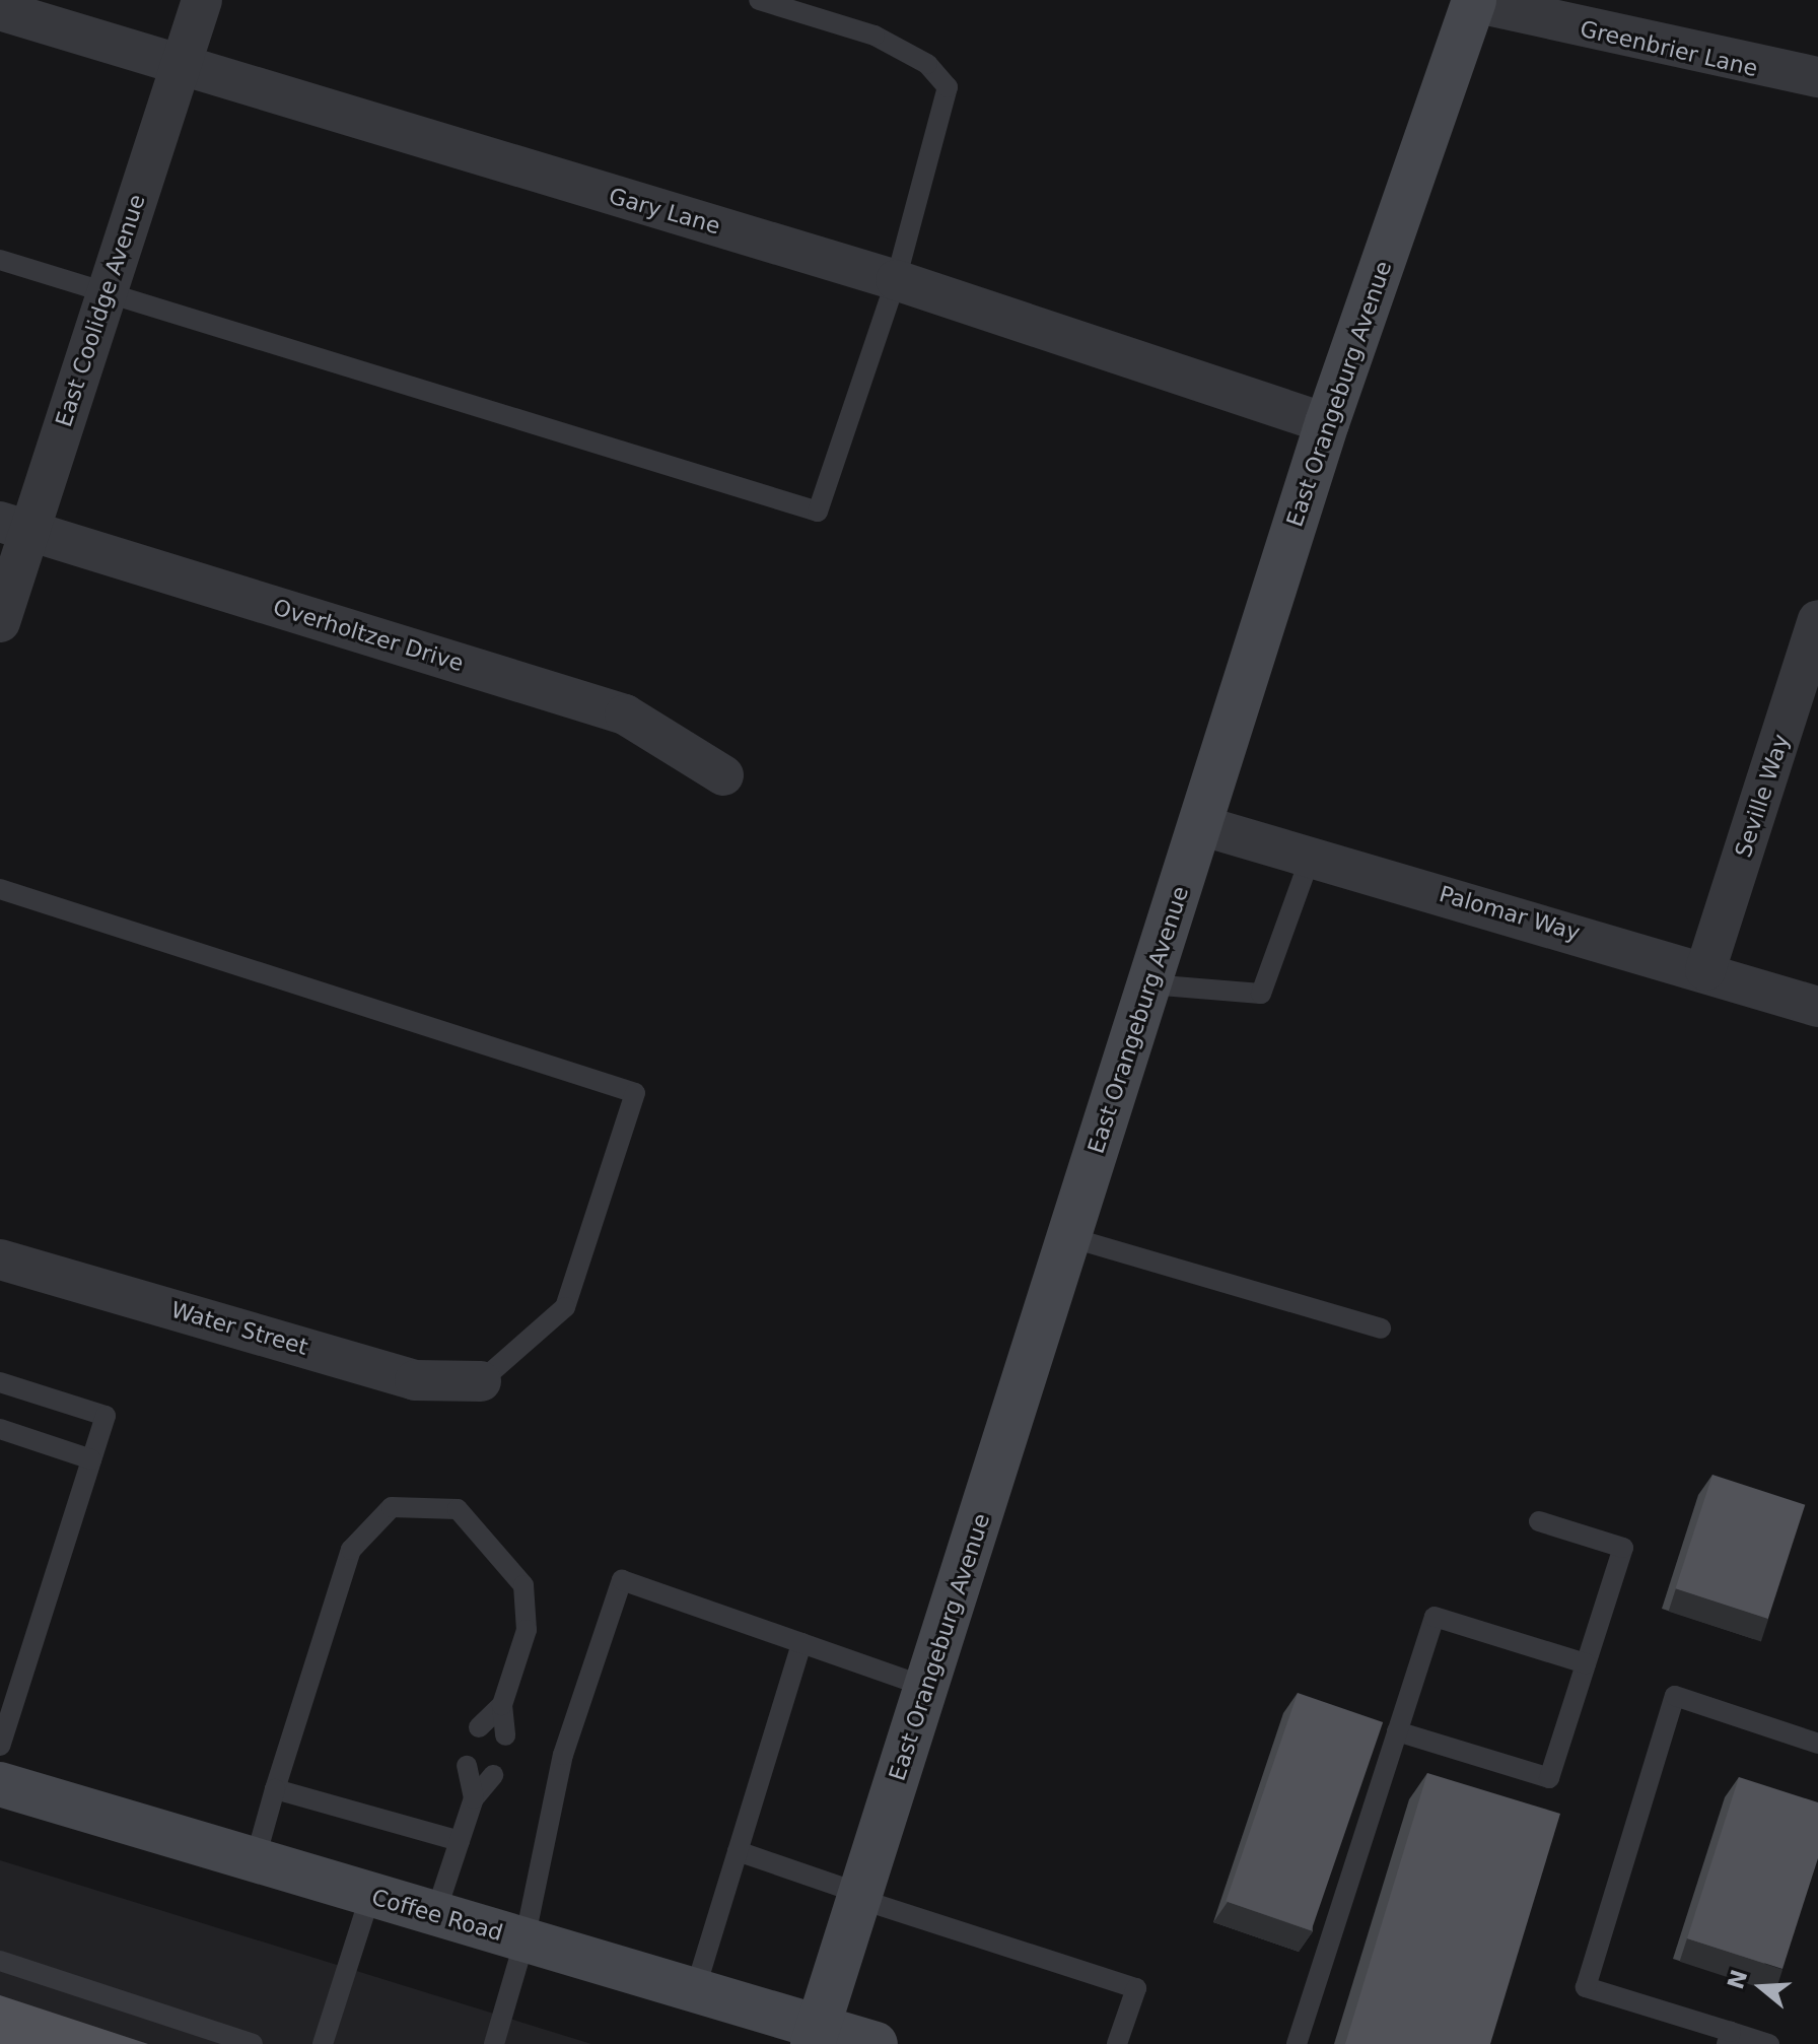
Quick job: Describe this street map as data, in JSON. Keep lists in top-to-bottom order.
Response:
{
  "streets": {
    "street": [
      "Greenbrier Lane",
      "Gary Lane",
      "East Coolidge Avenue",
      "East Orangeburg Avenue",
      "Overholtzer Drive",
      "Seville Way",
      "Palomar Way",
      "Water Street",
      "Coffee Road"
    ]
  },
  "crossings": [
    ["Greenbrier Lane", "East Orangeburg Avenue"],
    ["Gary Lane", "East Coolidge Avenue"],
    ["Gary Lane", "East Orangeburg Avenue"],
    ["East Coolidge Avenue", "Overholtzer Drive"],
    ["East Orangeburg Avenue", "Palomar Way"],
    ["East Orangeburg Avenue", "Coffee Road"],
    ["Seville Way", "Palomar Way"]
  ],
  "north": "left"
}
